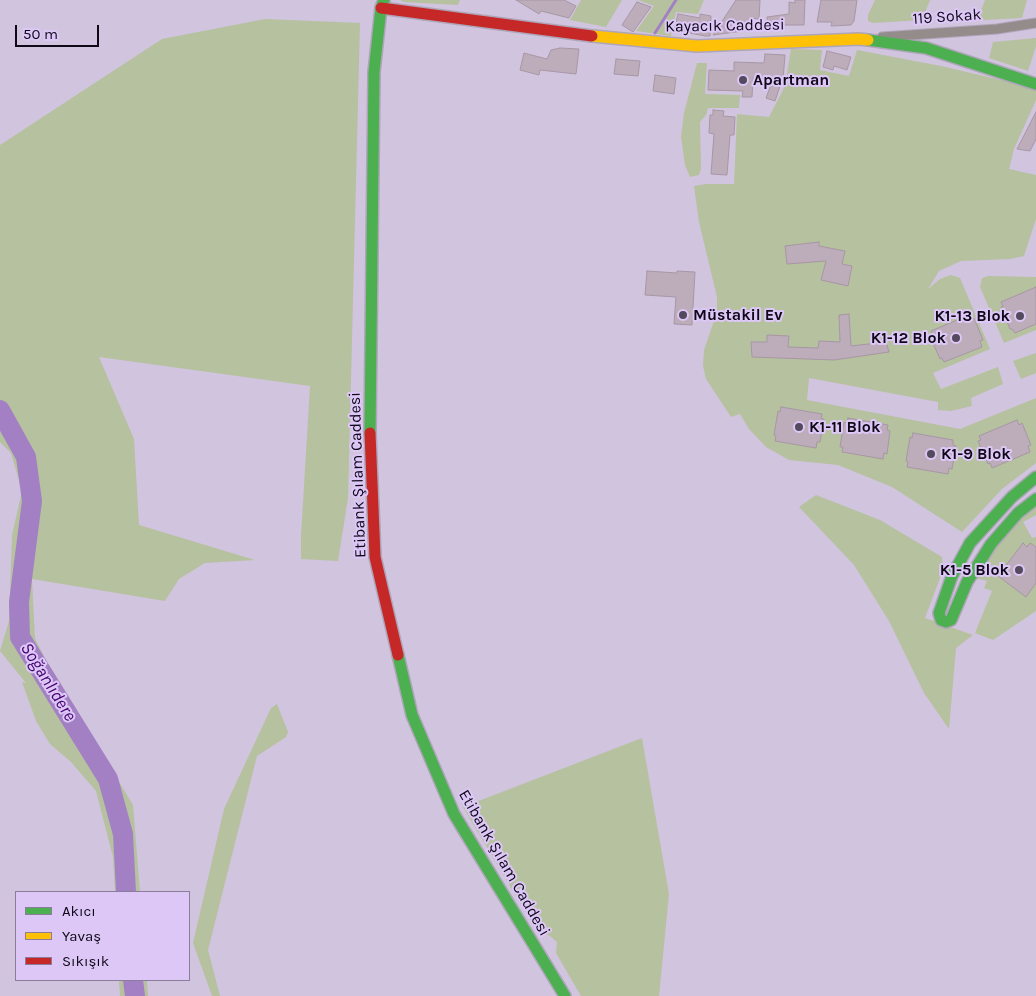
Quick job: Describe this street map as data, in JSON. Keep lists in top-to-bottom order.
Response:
{
  "streets": {
    "street": ["119 Sokak", "Kayacık Caddesi", "Etibank Şılam Caddesi"]
  },
  "crossings": [
    ["119 Sokak", "Kayacık Caddesi"],
    ["Kayacık Caddesi", "Etibank Şılam Caddesi"]
  ],
  "water": ["Soğanlıdere"],
  "places": [
    "Apartman",
    "Müstakil Ev",
    "K1-13 Blok",
    "K1-12 Blok",
    "K1-11 Blok",
    "K1-9 Blok",
    "K1-5 Blok"
  ],
  "legend": ["Akıcı", "Yavaş", "Sıkışık"],
  "scale_bar": "50 m"
}
